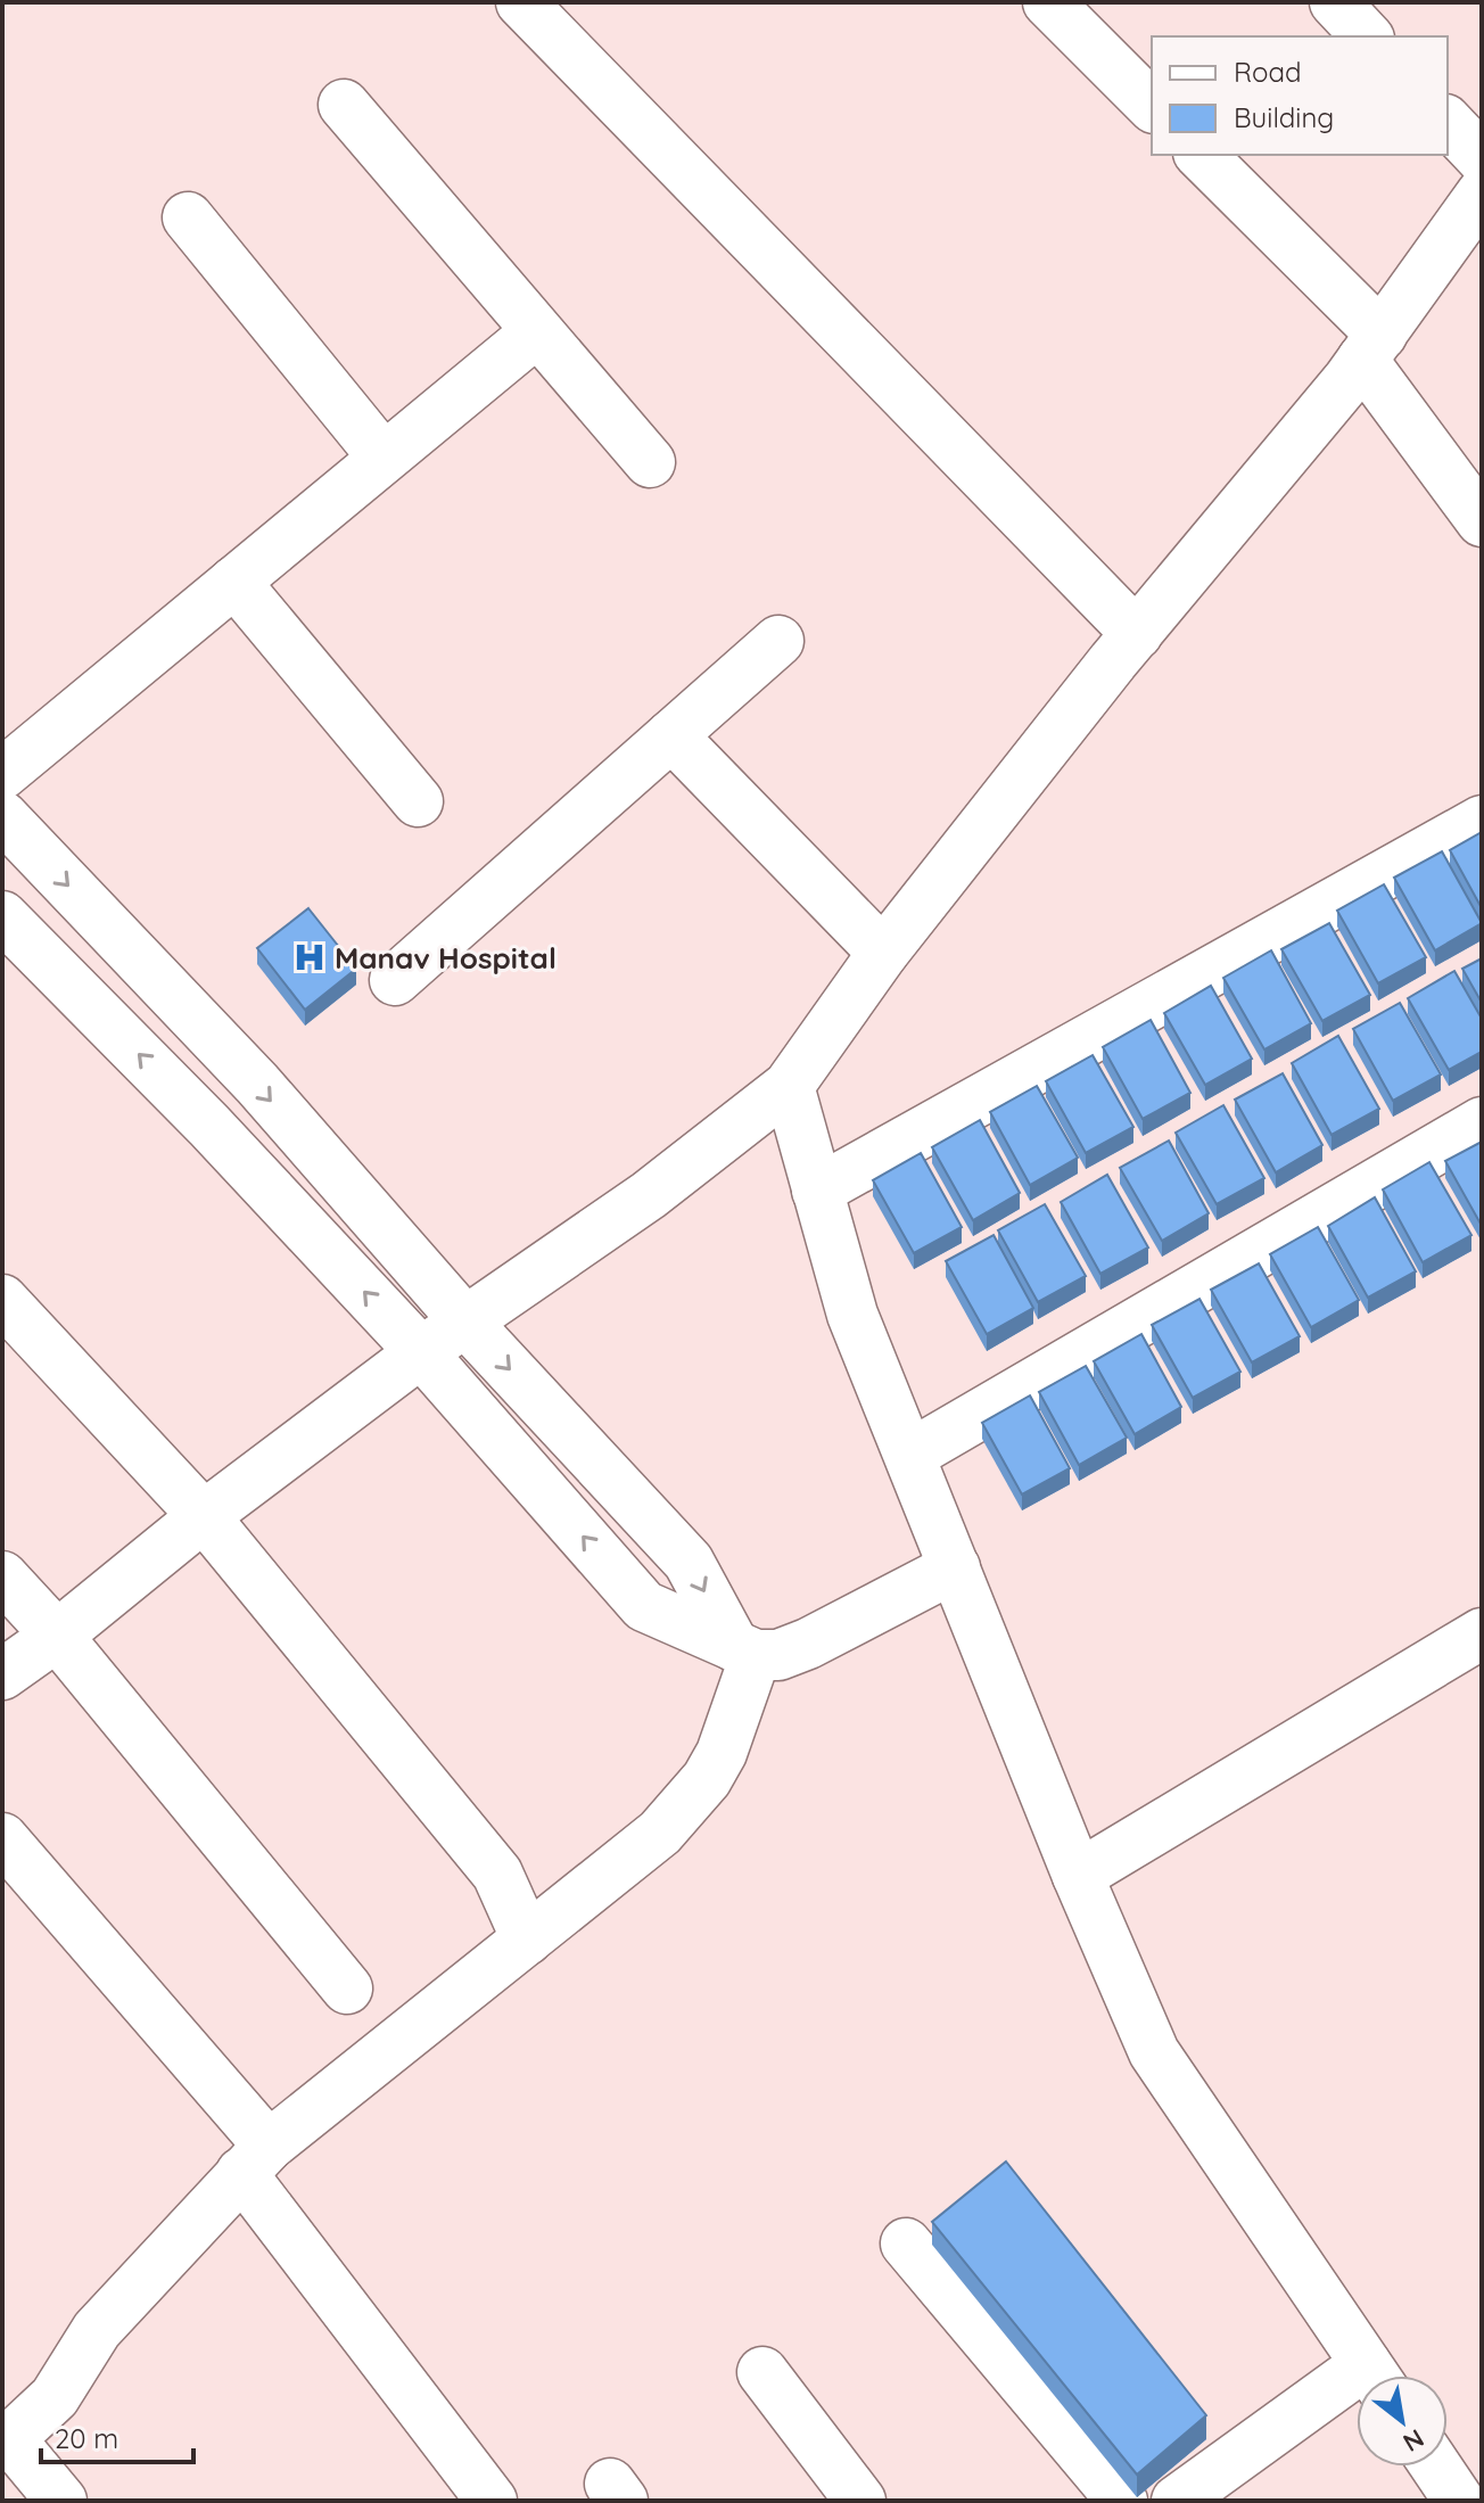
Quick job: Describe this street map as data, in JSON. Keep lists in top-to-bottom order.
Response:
{
  "places": {
    "hospital": ["Manav Hospital"]
  },
  "legend": ["Road", "Building"],
  "scale_bar": "20 m",
  "north": "bottom right"
}
